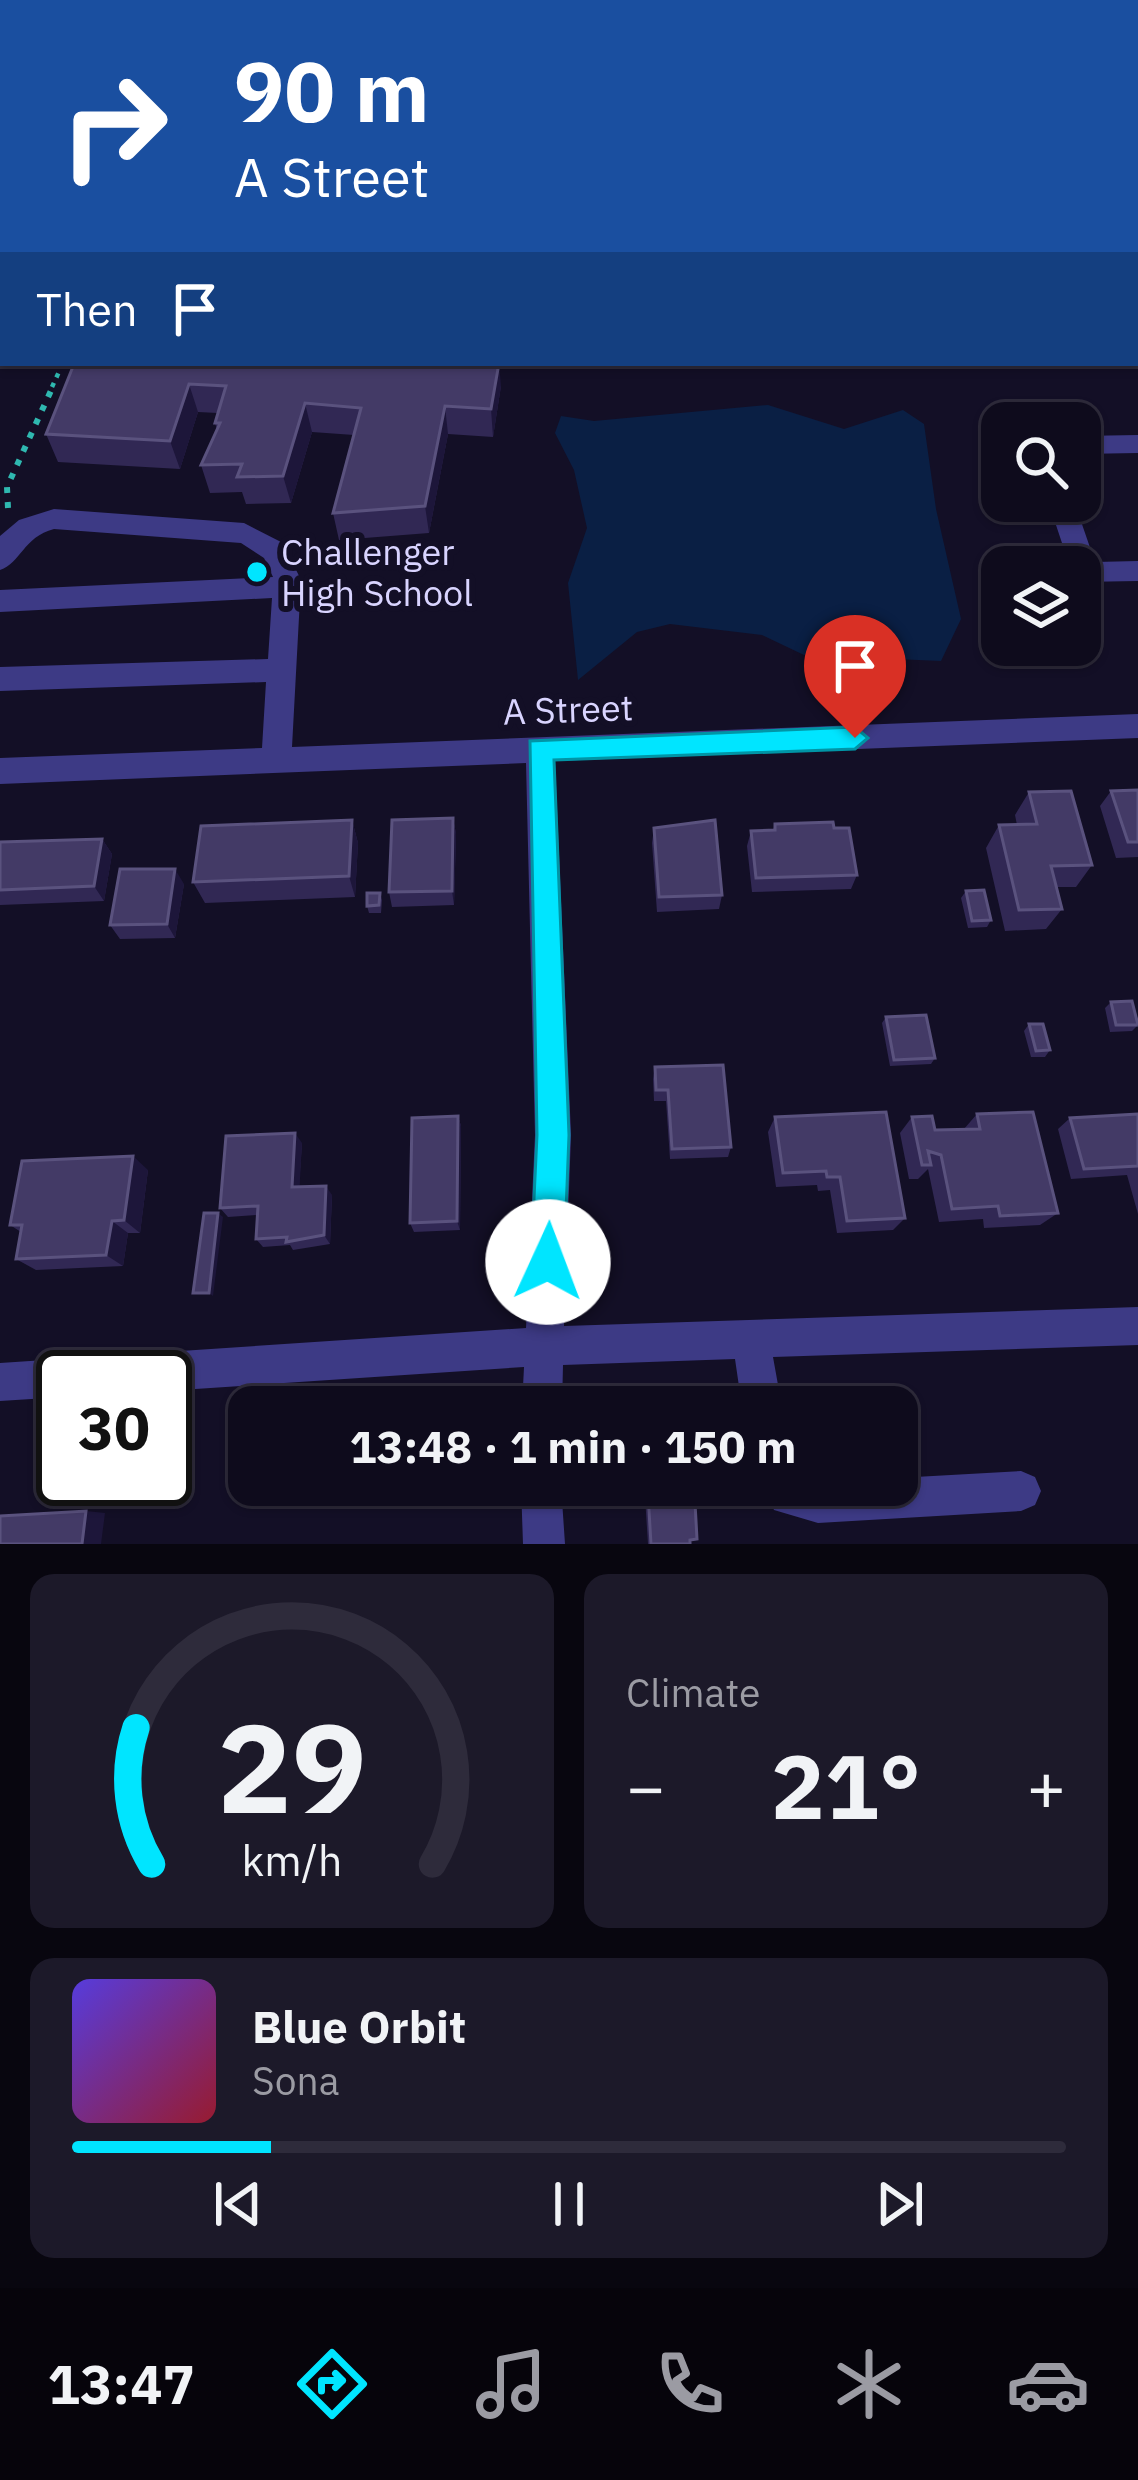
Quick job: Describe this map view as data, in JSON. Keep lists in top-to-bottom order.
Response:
{
  "streets": {
    "street": ["A Street"]
  },
  "places": ["Challenger High School"],
  "page": {
    "turn": ["90 m", "A Street"],
    "then": "Then",
    "limit": "30",
    "trip": "13:48 · 1 min · 150 m",
    "tile": "Climate",
    "heat": ["−", "21°", "+"],
    "song": ["Blue Orbit", "Sona"],
    "tabs": "13:47",
    "gauge": ["29", "km/h"]
  }
}
